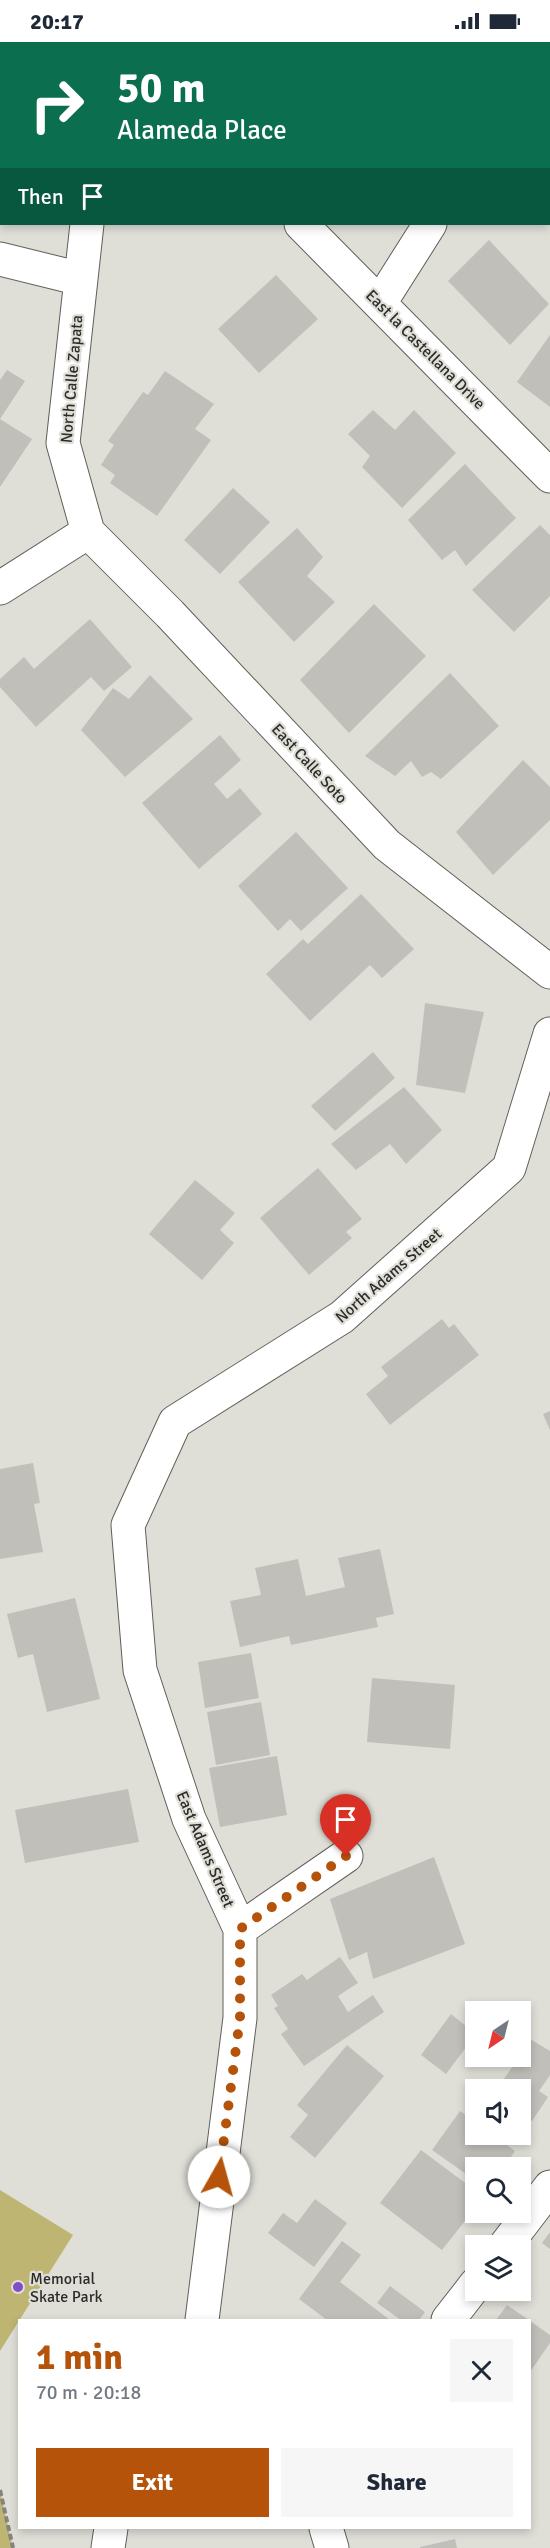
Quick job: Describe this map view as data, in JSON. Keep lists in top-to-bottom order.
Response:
{
  "streets": {
    "street": [
      "East la Castellana Drive",
      "North Calle Zapata",
      "East Calle Soto",
      "North Adams Street",
      "East Adams Street"
    ]
  },
  "crossings": [
    ["North Calle Zapata", "East Calle Soto"],
    ["North Adams Street", "East Adams Street"]
  ],
  "places": ["Memorial Skate Park"],
  "north": "bottom left",
  "page": {
    "status": "20:17",
    "turn": ["50 m", "Alameda Place"],
    "then": "Then",
    "heading": ["1 min", "70 m · 20:18"],
    "buttons": ["Exit", "Share"]
  }
}
